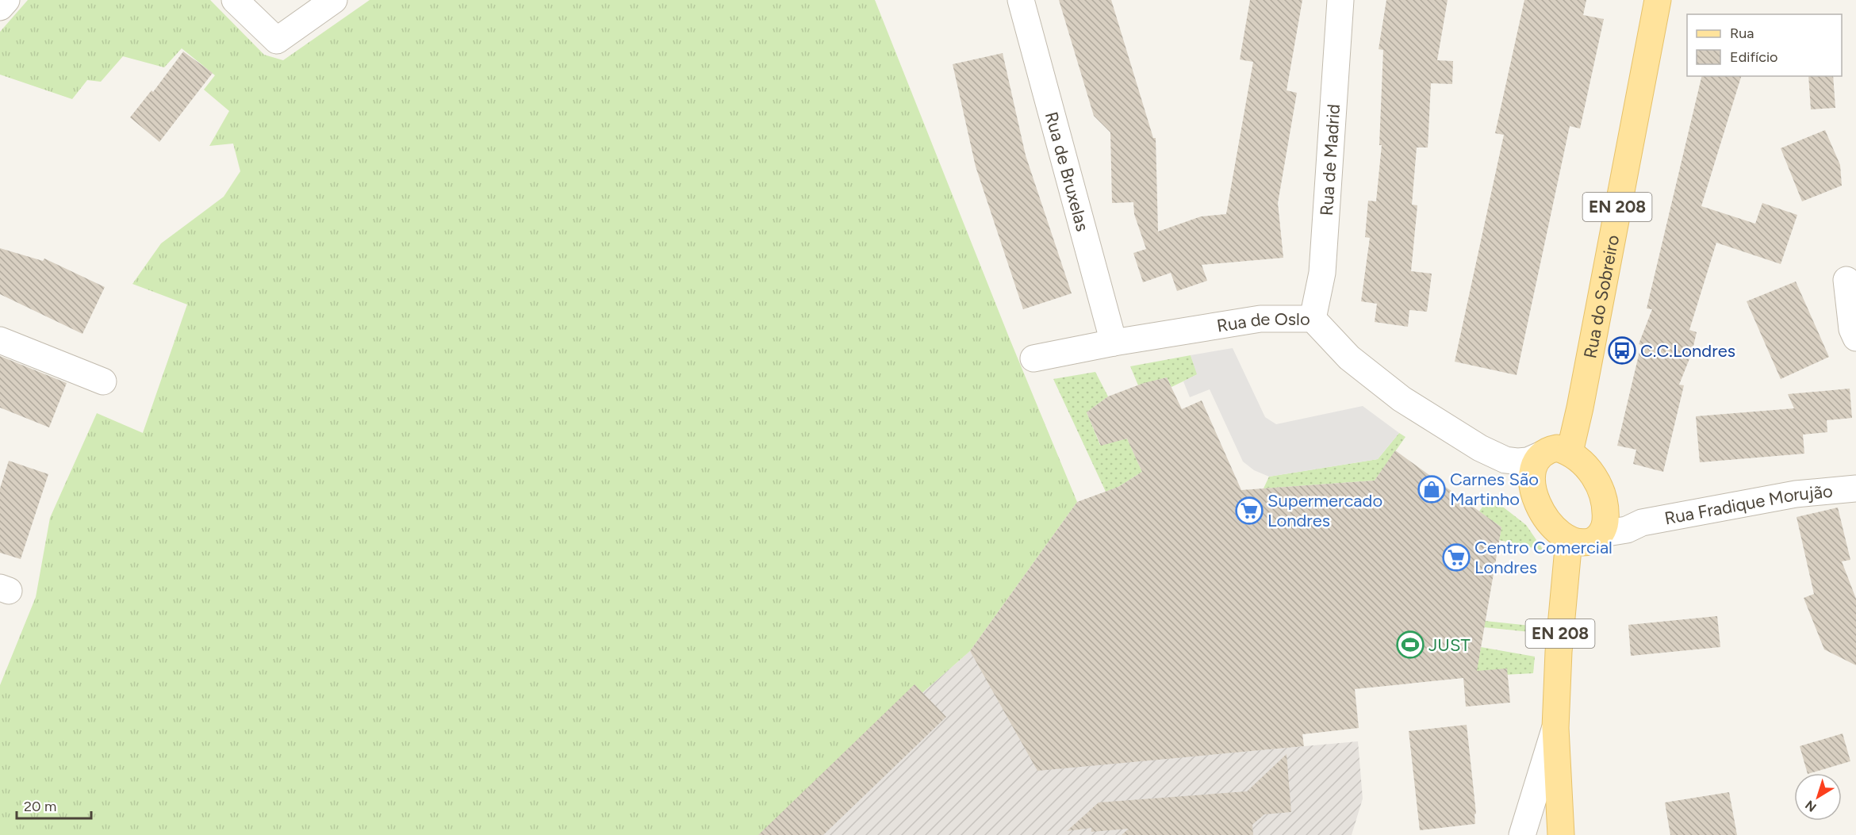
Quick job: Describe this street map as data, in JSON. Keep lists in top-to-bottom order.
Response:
{
  "streets": {
    "main road": ["EN 208", "Rua do Sobreiro"],
    "street": [
      "Rua de Madrid",
      "Rua de Bruxelas",
      "Rua de Oslo",
      "Rua Fradique Morujão"
    ]
  },
  "crossings": [
    ["Rua de Madrid", "Rua de Oslo"],
    ["Rua de Bruxelas", "Rua de Oslo"],
    ["EN 208", "Rua do Sobreiro"],
    ["EN 208", "Rua de Oslo"],
    ["EN 208", "Rua Fradique Morujão"],
    ["Rua do Sobreiro", "Rua de Oslo"],
    ["Rua do Sobreiro", "Rua Fradique Morujão"],
    ["Rua de Oslo", "Rua Fradique Morujão"]
  ],
  "places": {
    "bus stop": ["C.C.Londres"],
    "shop": ["Carnes São Martinho"],
    "supermarket": ["Supermercado Londres", "Centro Comercial Londres"],
    "sports": ["JUST"]
  },
  "legend": ["Rua", "Edifício"],
  "scale_bar": "20 m",
  "north": "bottom left"
}
